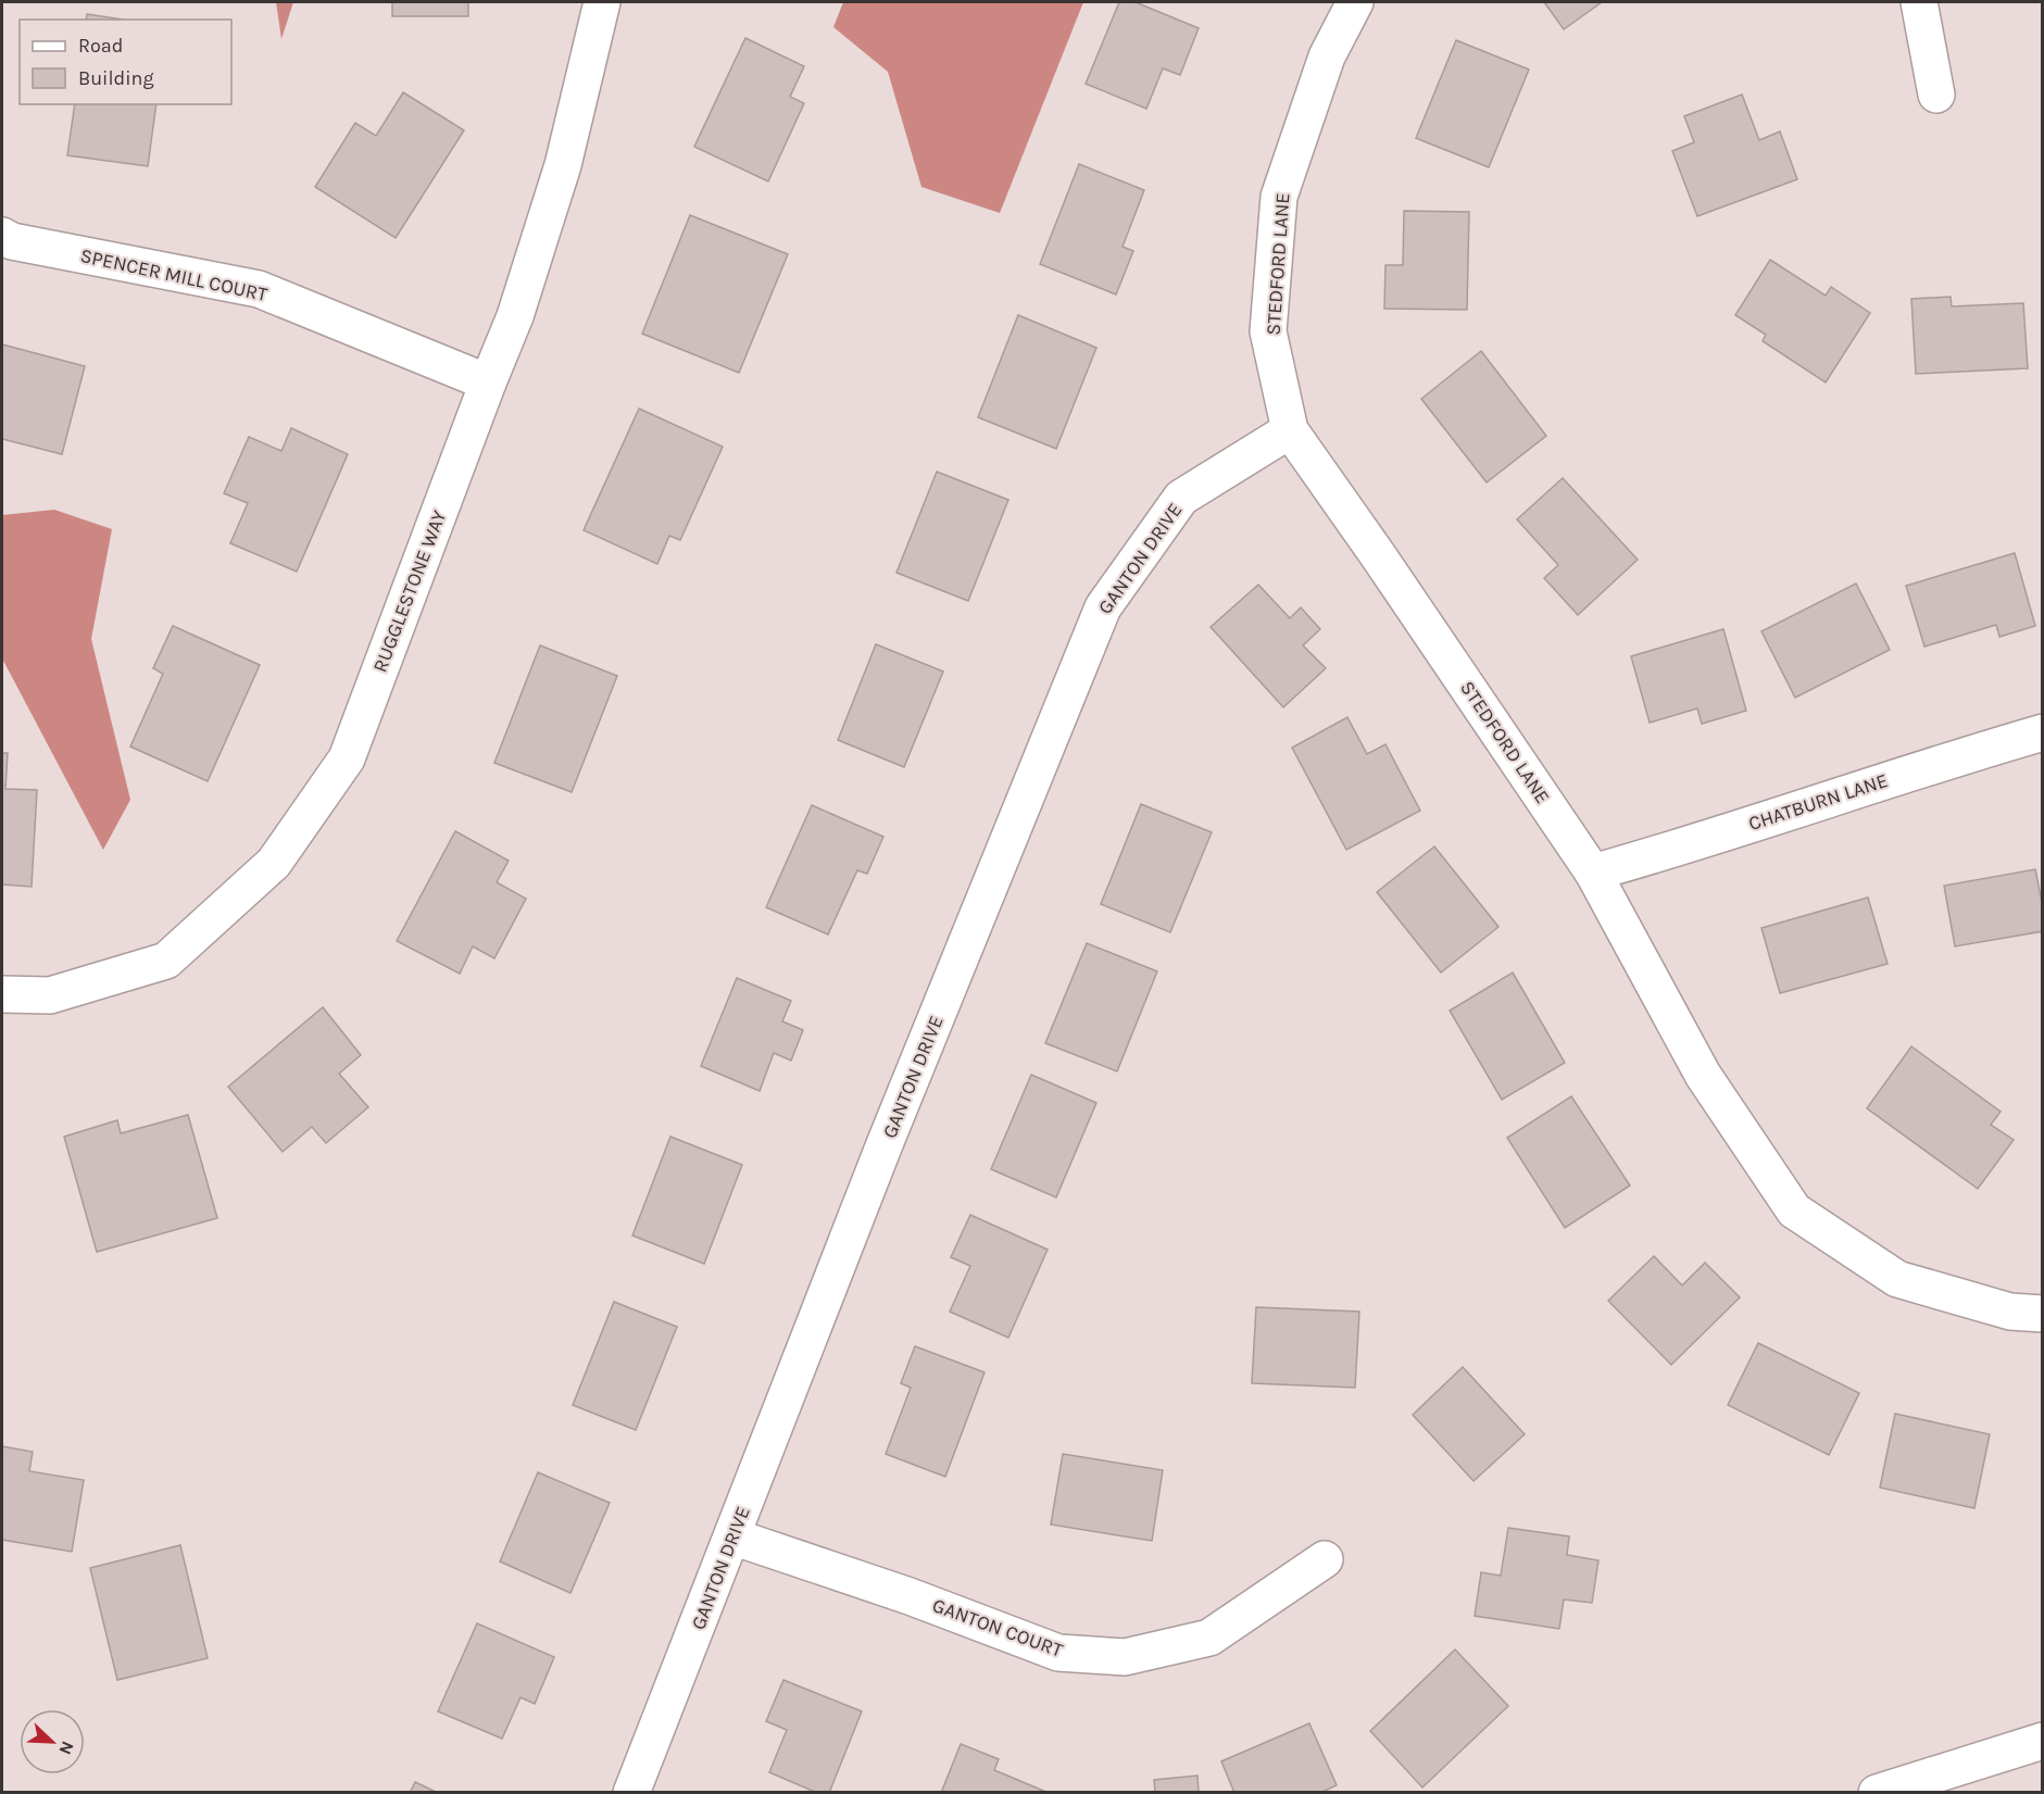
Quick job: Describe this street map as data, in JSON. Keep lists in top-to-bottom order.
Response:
{
  "streets": {
    "street": [
      "STEDFORD LANE",
      "SPENCER MILL COURT",
      "GANTON DRIVE",
      "RUGGLESTONE WAY",
      "CHATBURN LANE",
      "GANTON COURT"
    ]
  },
  "crossings": [
    ["STEDFORD LANE", "GANTON DRIVE"],
    ["STEDFORD LANE", "CHATBURN LANE"],
    ["SPENCER MILL COURT", "RUGGLESTONE WAY"],
    ["GANTON DRIVE", "GANTON COURT"]
  ],
  "legend": ["Road", "Building"],
  "north": "bottom right"
}
